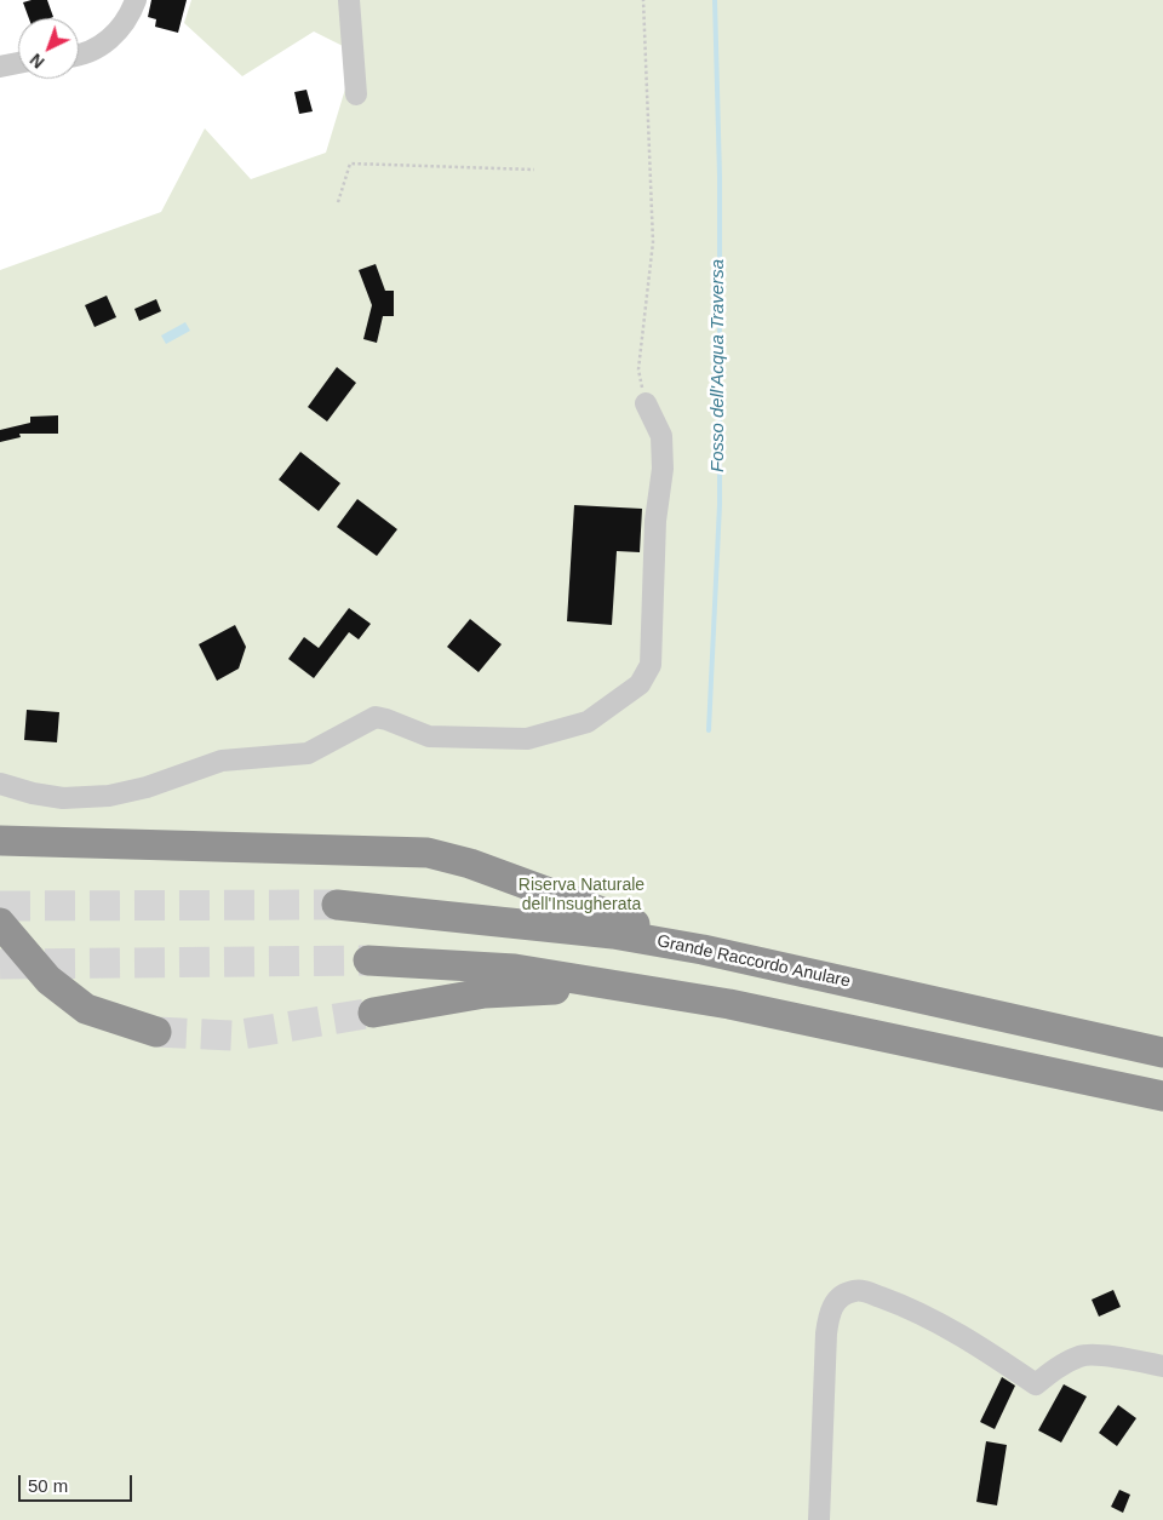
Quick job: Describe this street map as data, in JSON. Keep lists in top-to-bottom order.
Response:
{
  "streets": {
    "highway": ["Grande Raccordo Anulare"]
  },
  "water": ["Fosso dell'Acqua Traversa"],
  "parks": ["Riserva Naturale dell'Insugherata"],
  "scale_bar": "50 m",
  "north": "bottom left"
}
